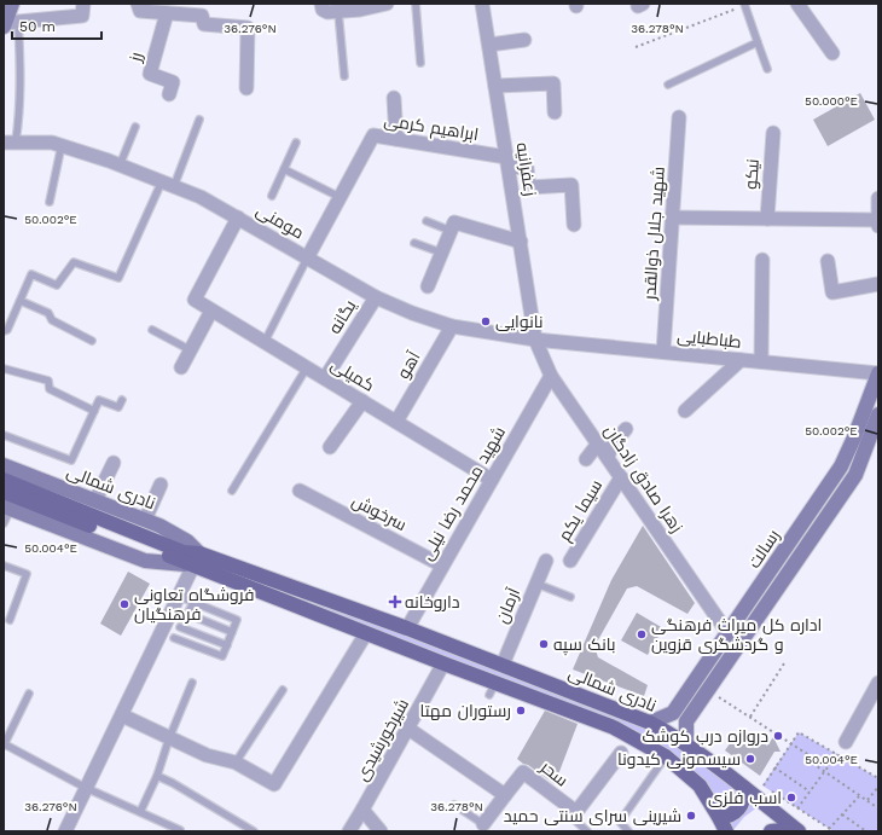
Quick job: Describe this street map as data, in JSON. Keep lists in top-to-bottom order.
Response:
{
  "streets": {
    "main road": ["نادری شمالی"],
    "street": [
      "رز",
      "ابراهیم کرمی",
      "زعفرانیه",
      "نیکو",
      "مومنی",
      "شهید جلال ذوالقدر",
      "یگانه",
      "طباطبایی",
      "آهو",
      "کمیلی",
      "زهرا صادق زادگان",
      "شهید محمد رضا نیلی",
      "سیما یکم",
      "سرخوش",
      "رسالت",
      "آرمان",
      "شیرخورشیدی",
      "سحر"
    ]
  },
  "crossings": [
    ["ابراهیم کرمی", "زعفرانیه"],
    ["ابراهیم کرمی", "مومنی"],
    ["زعفرانیه", "مومنی"],
    ["زعفرانیه", "طباطبایی"],
    ["زعفرانیه", "زهرا صادق زادگان"],
    ["مومنی", "یگانه"],
    ["مومنی", "طباطبایی"],
    ["مومنی", "آهو"],
    ["مومنی", "کمیلی"],
    ["مومنی", "زهرا صادق زادگان"],
    ["شهید جلال ذوالقدر", "طباطبایی"],
    ["یگانه", "کمیلی"],
    ["طباطبایی", "زهرا صادق زادگان"],
    ["طباطبایی", "رسالت"],
    ["آهو", "کمیلی"],
    ["کمیلی", "شهید محمد رضا نیلی"],
    ["زهرا صادق زادگان", "شهید محمد رضا نیلی"],
    ["زهرا صادق زادگان", "سیما یکم"],
    ["زهرا صادق زادگان", "رسالت"],
    ["نادری شمالی", "شهید محمد رضا نیلی"],
    ["نادری شمالی", "رسالت"],
    ["نادری شمالی", "آرمان"],
    ["نادری شمالی", "شیرخورشیدی"],
    ["شهید محمد رضا نیلی", "سرخوش"]
  ],
  "places": {
    "other": [
      "نانوایی",
      "فروشگاه تعاونی فرهنگیان",
      "اداره کل میراث فرهنگی و گردشگری قزوین",
      "بانک سپه",
      "رستوران مهتا",
      "دروازه درب کوشک",
      "سیسمونی کیدونا",
      "اسب فلزی",
      "شیرینی سرای سنتی حمید"
    ],
    "health": ["داروخانه"]
  },
  "scale_bar": "50 m",
  "coordinates": [
    "36.276°N",
    "36.278°N",
    "50.000°E",
    "50.002°E",
    "50.004°E"
  ]
}
